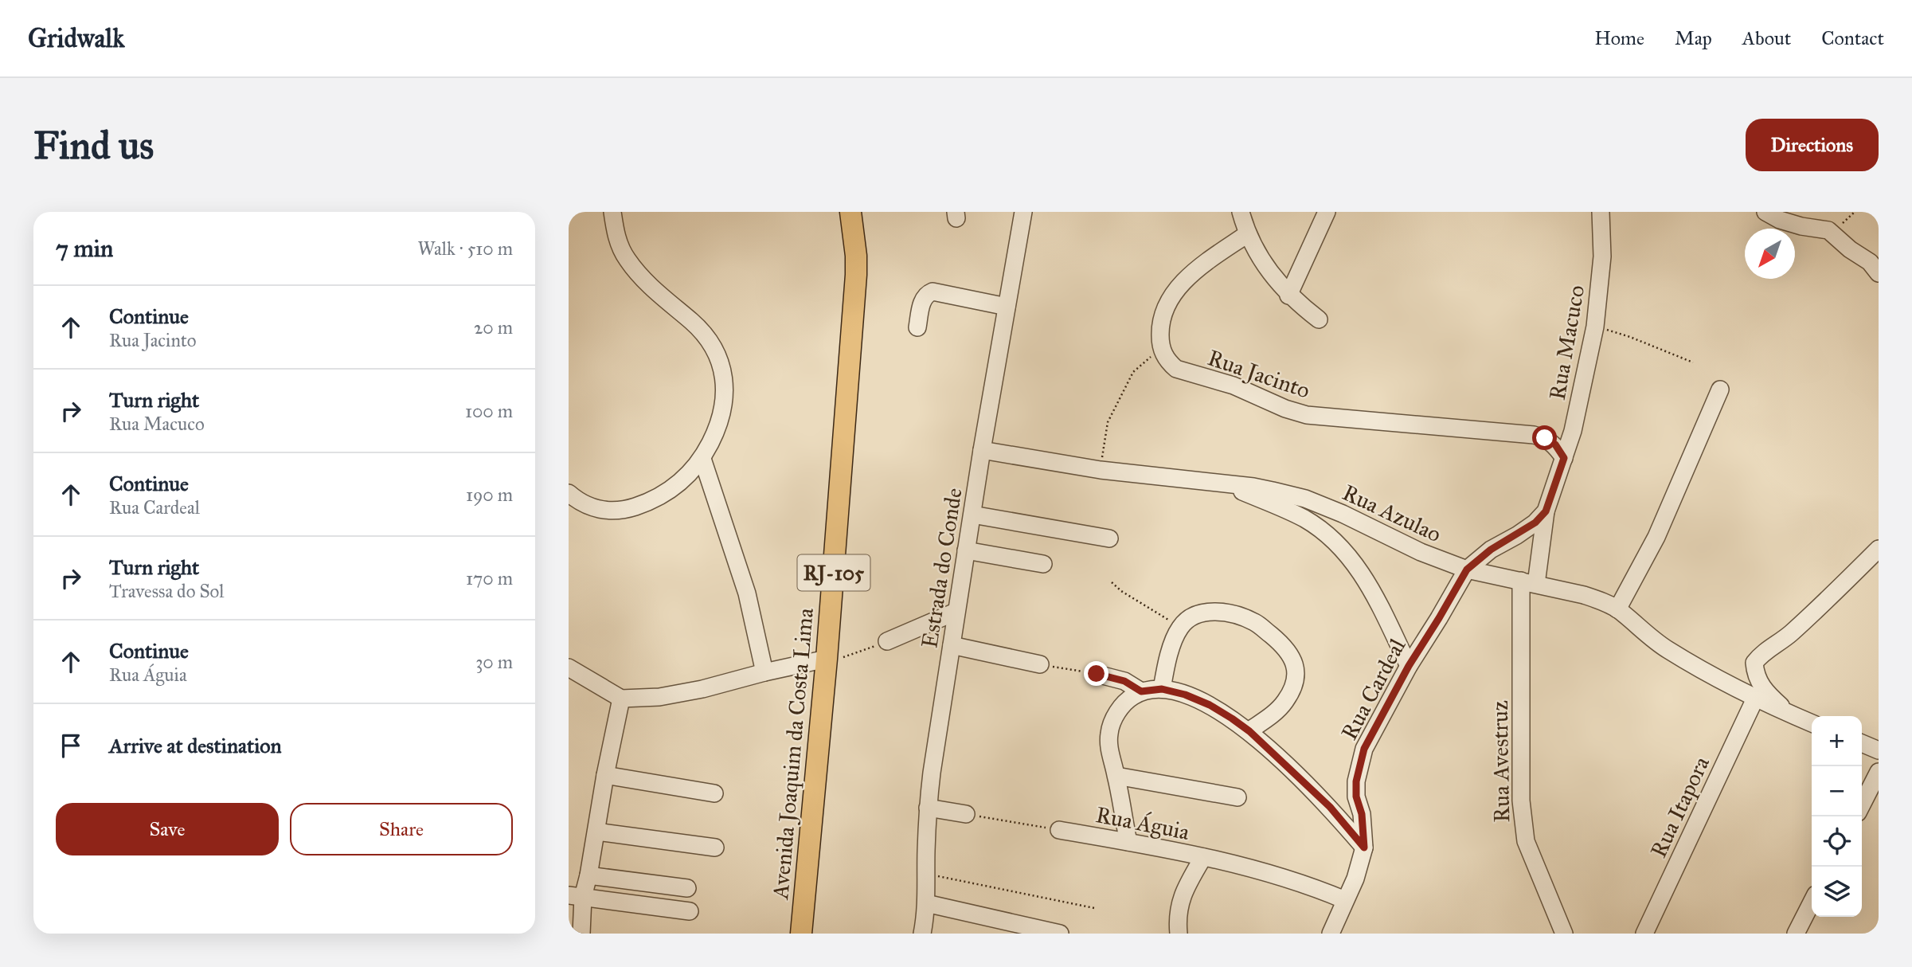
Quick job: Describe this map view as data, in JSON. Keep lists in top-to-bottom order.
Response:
{
  "streets": {
    "main road": ["RJ-105", "Avenida Joaquim da Costa Lima"],
    "street": [
      "Rua Macuco",
      "Rua Jacinto",
      "Rua Azulao",
      "Estrada do Conde",
      "Rua Cardeal",
      "Rua Avestruz",
      "Rua Itapora",
      "Rua Águia"
    ]
  },
  "crossings": [
    ["Rua Macuco", "Rua Jacinto"],
    ["Rua Macuco", "Rua Avestruz"],
    ["Rua Azulao", "Estrada do Conde"],
    ["Rua Azulao", "Rua Cardeal"],
    ["Rua Azulao", "Rua Avestruz"],
    ["Rua Azulao", "Rua Itapora"],
    ["Rua Cardeal", "Rua Águia"]
  ],
  "north": "bottom left",
  "page": {
    "header": "Gridwalk",
    "nav": [
      "Home",
      "Map",
      "About",
      "Contact"
    ],
    "buttons": [
      "Directions",
      ["Save", "Share"]
    ],
    "title": "Find us",
    "heading": ["7 min", "Walk · 510 m"],
    "list": [
      ["Continue", "Rua Jacinto", "20 m"],
      ["Turn right", "Rua Macuco", "100 m"],
      ["Continue", "Rua Cardeal", "190 m"],
      ["Turn right", "Travessa do Sol", "170 m"],
      ["Continue", "Rua Águia", "30 m"],
      "Arrive at destination"
    ],
    "map_buttons": ["+", "−"]
  }
}
